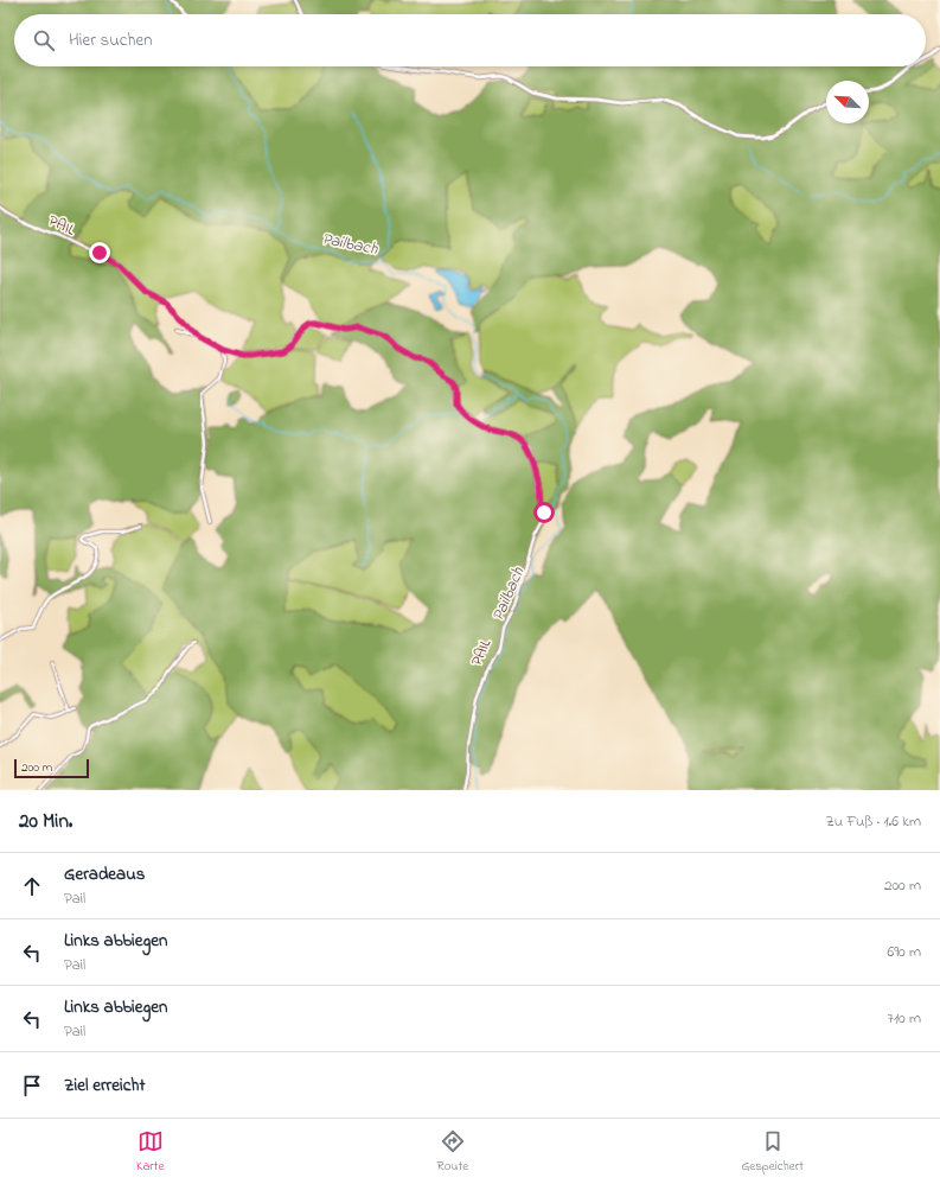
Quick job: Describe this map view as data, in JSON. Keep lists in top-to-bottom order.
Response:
{
  "streets": {
    "street": ["PAIL"]
  },
  "water": ["Pailbach"],
  "scale_bar": "200 m",
  "north": "top left",
  "page": {
    "search": "Hier suchen",
    "scale": "200 m",
    "heading": ["20 Min.", "Zu Fuß · 1.6 km"],
    "list": [
      ["Geradeaus", "Pail", "200 m"],
      ["Links abbiegen", "Pail", "690 m"],
      ["Links abbiegen", "Pail", "710 m"],
      "Ziel erreicht"
    ],
    "nav": ["Karte", "Route", "Gespeichert"]
  }
}
